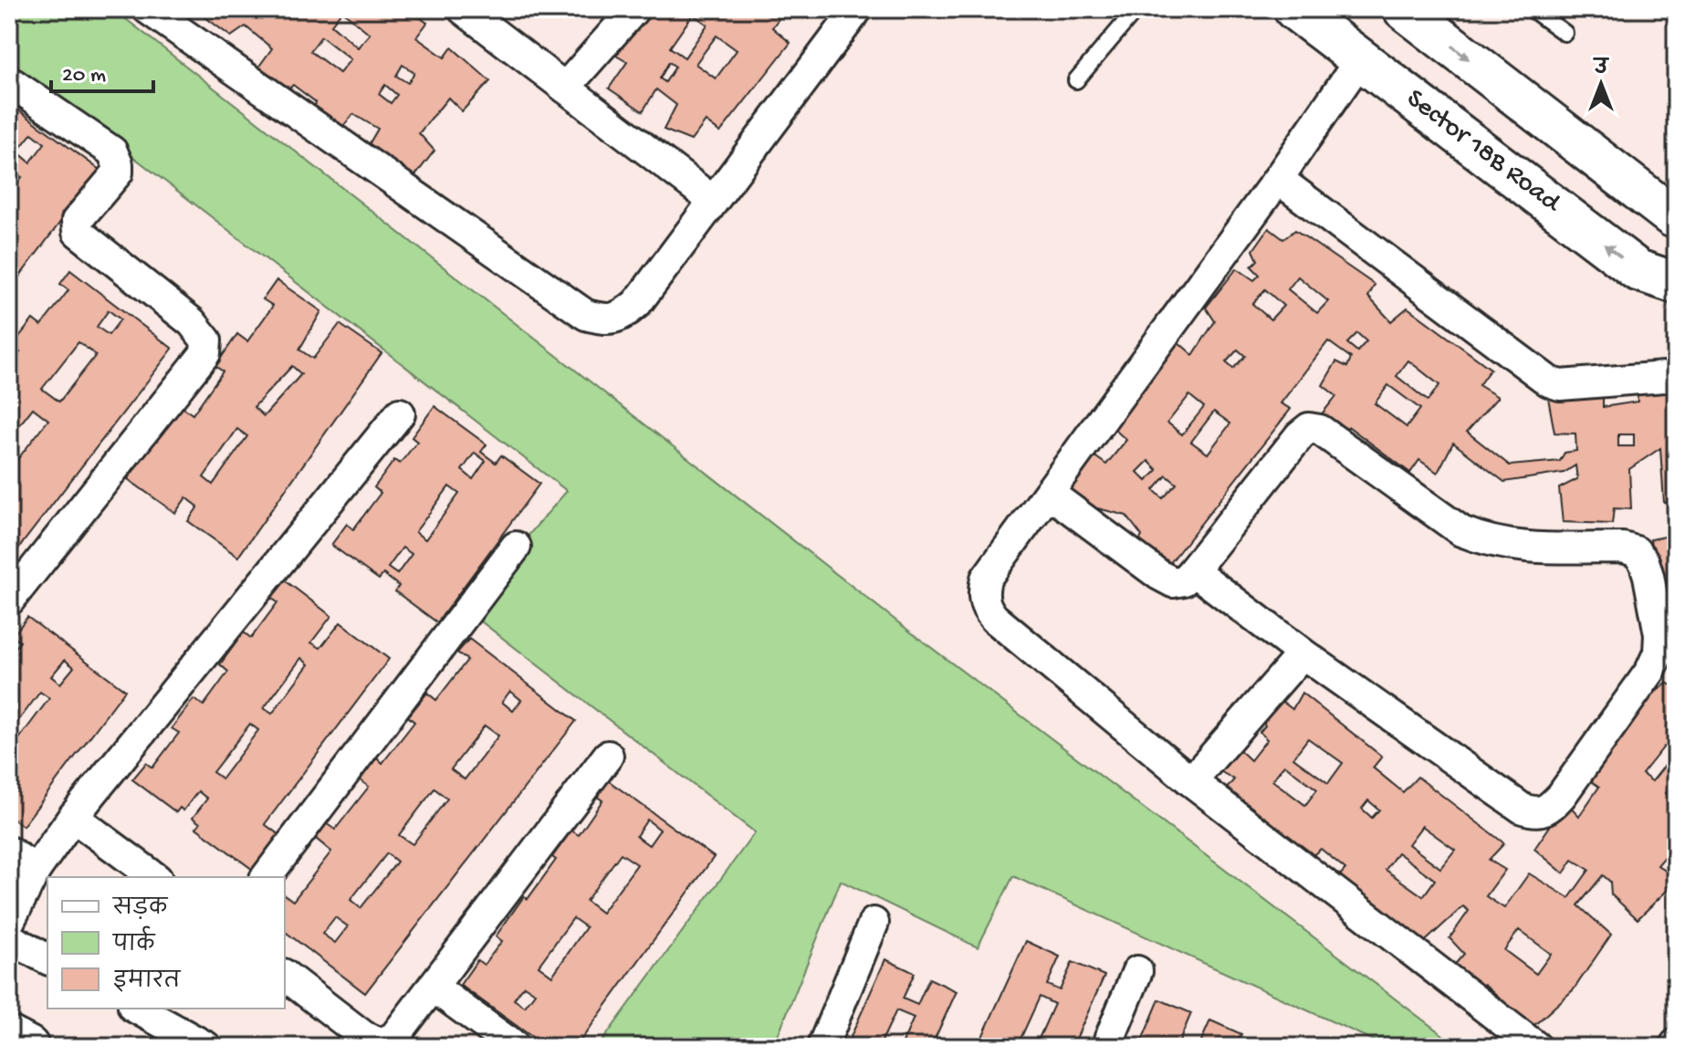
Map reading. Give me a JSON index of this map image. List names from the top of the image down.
{
  "streets": {
    "street": ["Sector 18B Road"]
  },
  "legend": ["सड़क", "पार्क", "इमारत"],
  "scale_bar": "20 m",
  "north": "top"
}
